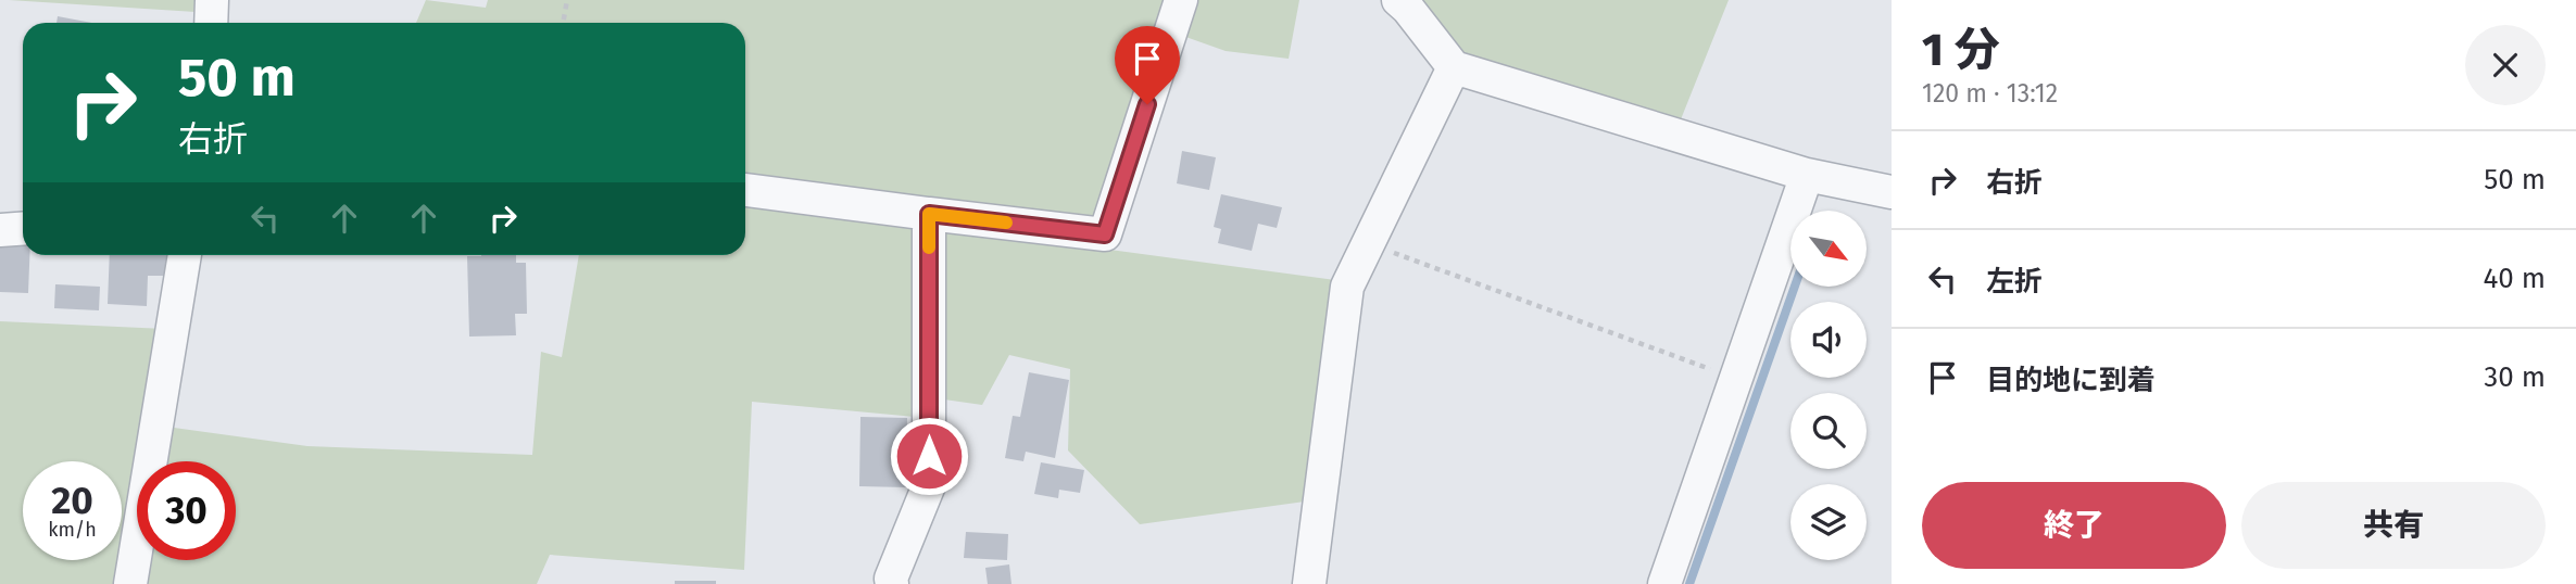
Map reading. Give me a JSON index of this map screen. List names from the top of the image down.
{
  "north": "bottom right",
  "page": {
    "heading": ["1 分", "120 m · 13:12"],
    "turn": ["50 m", "右折"],
    "list": [
      {
        "name": "右折",
        "value": "50 m"
      },
      {
        "name": "左折",
        "value": "40 m"
      },
      {
        "name": "目的地に到着",
        "value": "30 m"
      }
    ],
    "speed": "20 km/h",
    "limit": "30",
    "buttons": ["終了", "共有"]
  }
}
